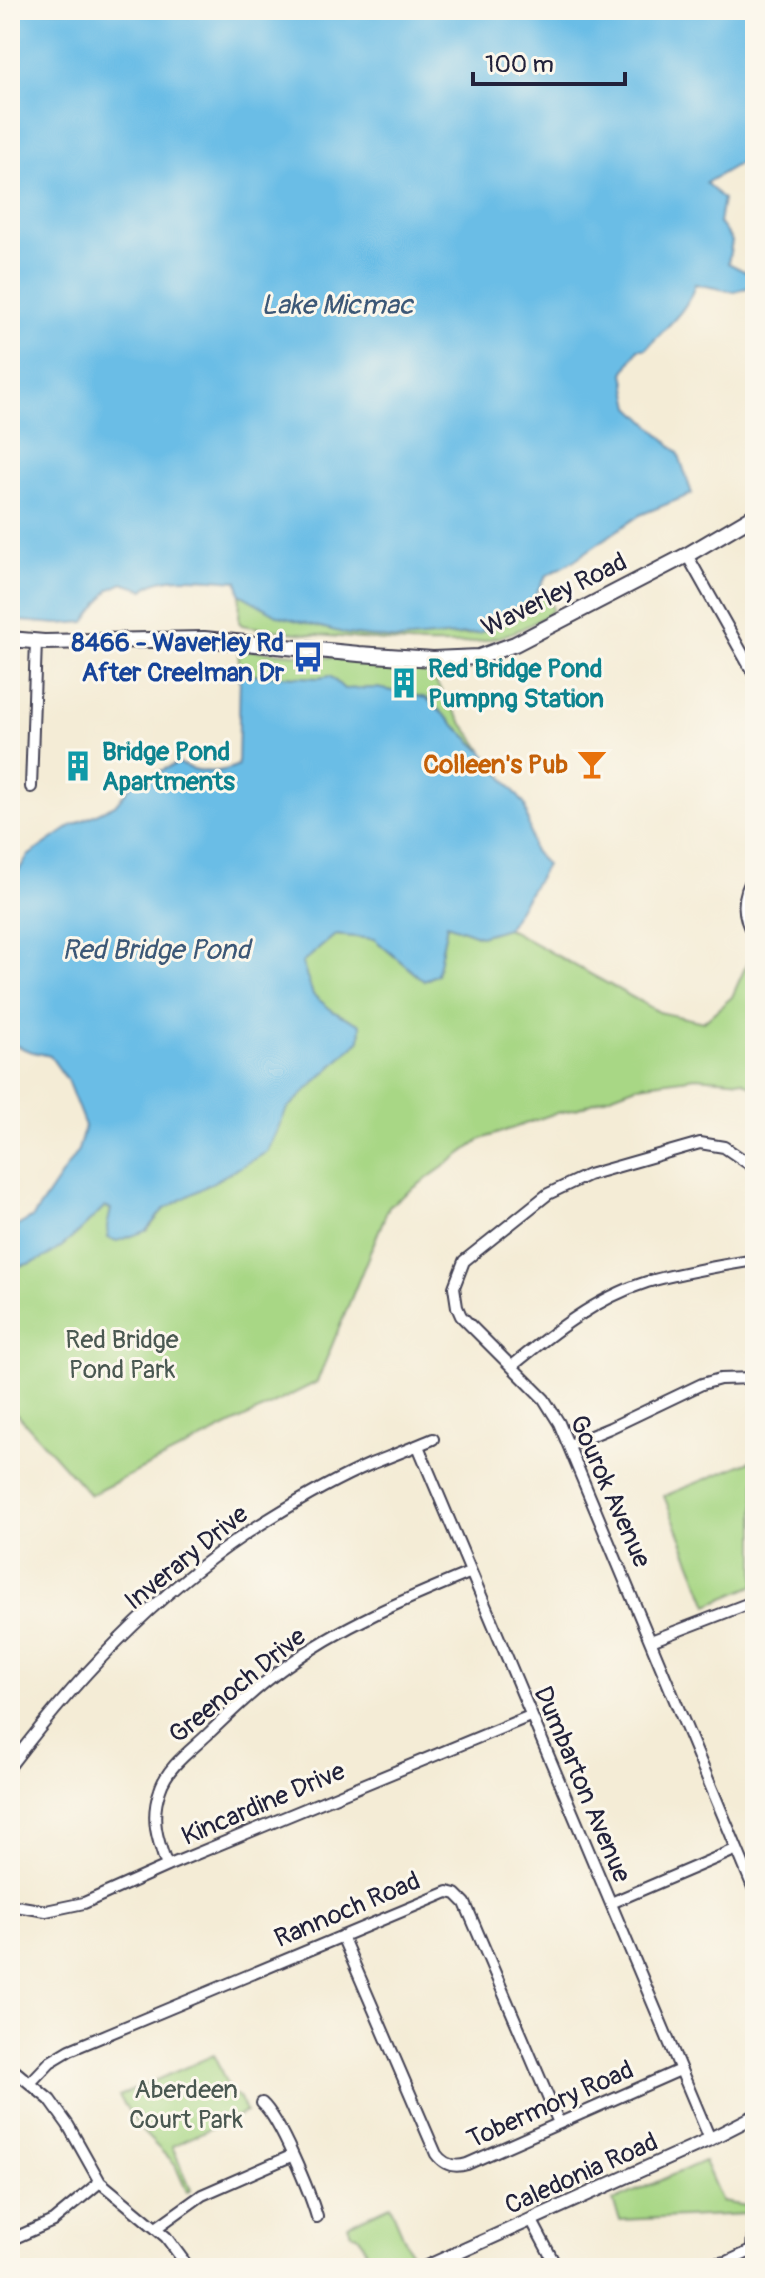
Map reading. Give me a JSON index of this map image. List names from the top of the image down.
{
  "streets": {
    "main road": ["Waverley Road"],
    "street": [
      "Gourok Avenue",
      "Inverary Drive",
      "Greenoch Drive",
      "Dumbarton Avenue",
      "Kincardine Drive",
      "Rannoch Road",
      "Tobermory Road",
      "Caledonia Road"
    ]
  },
  "crossings": [
    ["Inverary Drive", "Dumbarton Avenue"],
    ["Greenoch Drive", "Dumbarton Avenue"],
    ["Greenoch Drive", "Kincardine Drive"],
    ["Dumbarton Avenue", "Kincardine Drive"],
    ["Dumbarton Avenue", "Tobermory Road"],
    ["Dumbarton Avenue", "Caledonia Road"],
    ["Rannoch Road", "Tobermory Road"]
  ],
  "water": ["Lake Micmac", "Red Bridge Pond"],
  "parks": ["Red Bridge Pond Park", "Aberdeen Court Park"],
  "places": {
    "bus stop": ["8466 - Waverley Rd After Creelman Dr"],
    "building": ["Red Bridge Pond Pumpng Station", "Bridge Pond Apartments"],
    "bar": ["Colleen's Pub"]
  },
  "scale_bar": "100 m"
}
